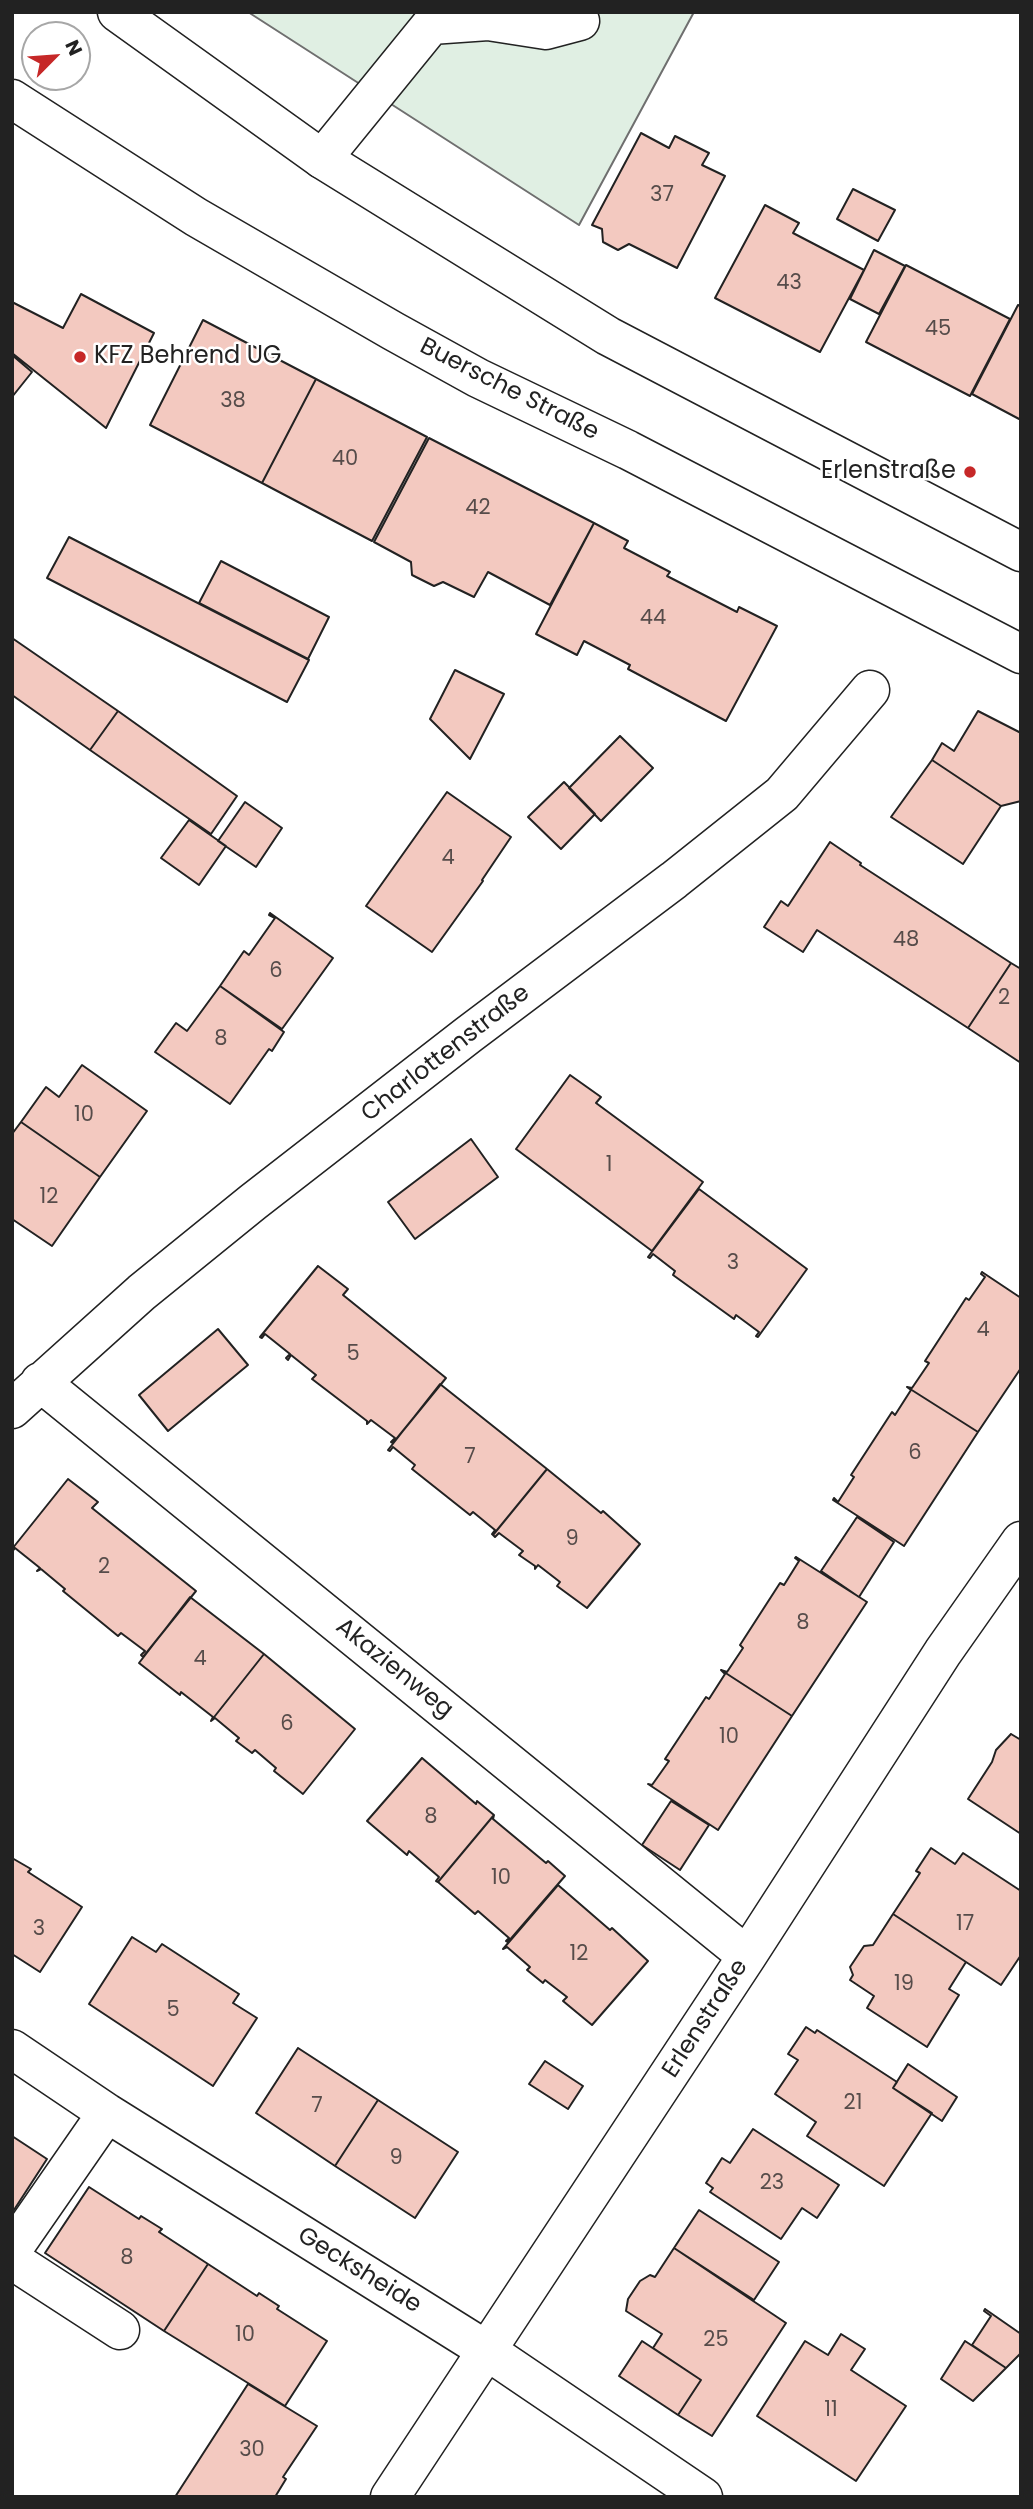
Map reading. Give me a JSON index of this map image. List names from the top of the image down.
{
  "streets": {
    "street": [
      "Buersche Straße",
      "Charlottenstraße",
      "Akazienweg",
      "Erlenstraße",
      "Gecksheide"
    ]
  },
  "crossings": [
    ["Charlottenstraße", "Akazienweg"],
    ["Akazienweg", "Erlenstraße"],
    ["Erlenstraße", "Gecksheide"]
  ],
  "places": ["KFZ Behrend UG", "Erlenstraße"],
  "house_numbers": [
    "37",
    "43",
    "45",
    "38",
    "40",
    "42",
    "44",
    "4",
    "48",
    "6",
    "2",
    "8",
    "10",
    "1",
    "12",
    "3",
    "4",
    "5",
    "6",
    "7",
    "9",
    "2",
    "8",
    "4",
    "6",
    "10",
    "8",
    "10",
    "17",
    "3",
    "12",
    "19",
    "5",
    "21",
    "7",
    "9",
    "23",
    "8",
    "10",
    "25",
    "11",
    "30"
  ],
  "north": "top right"
}
